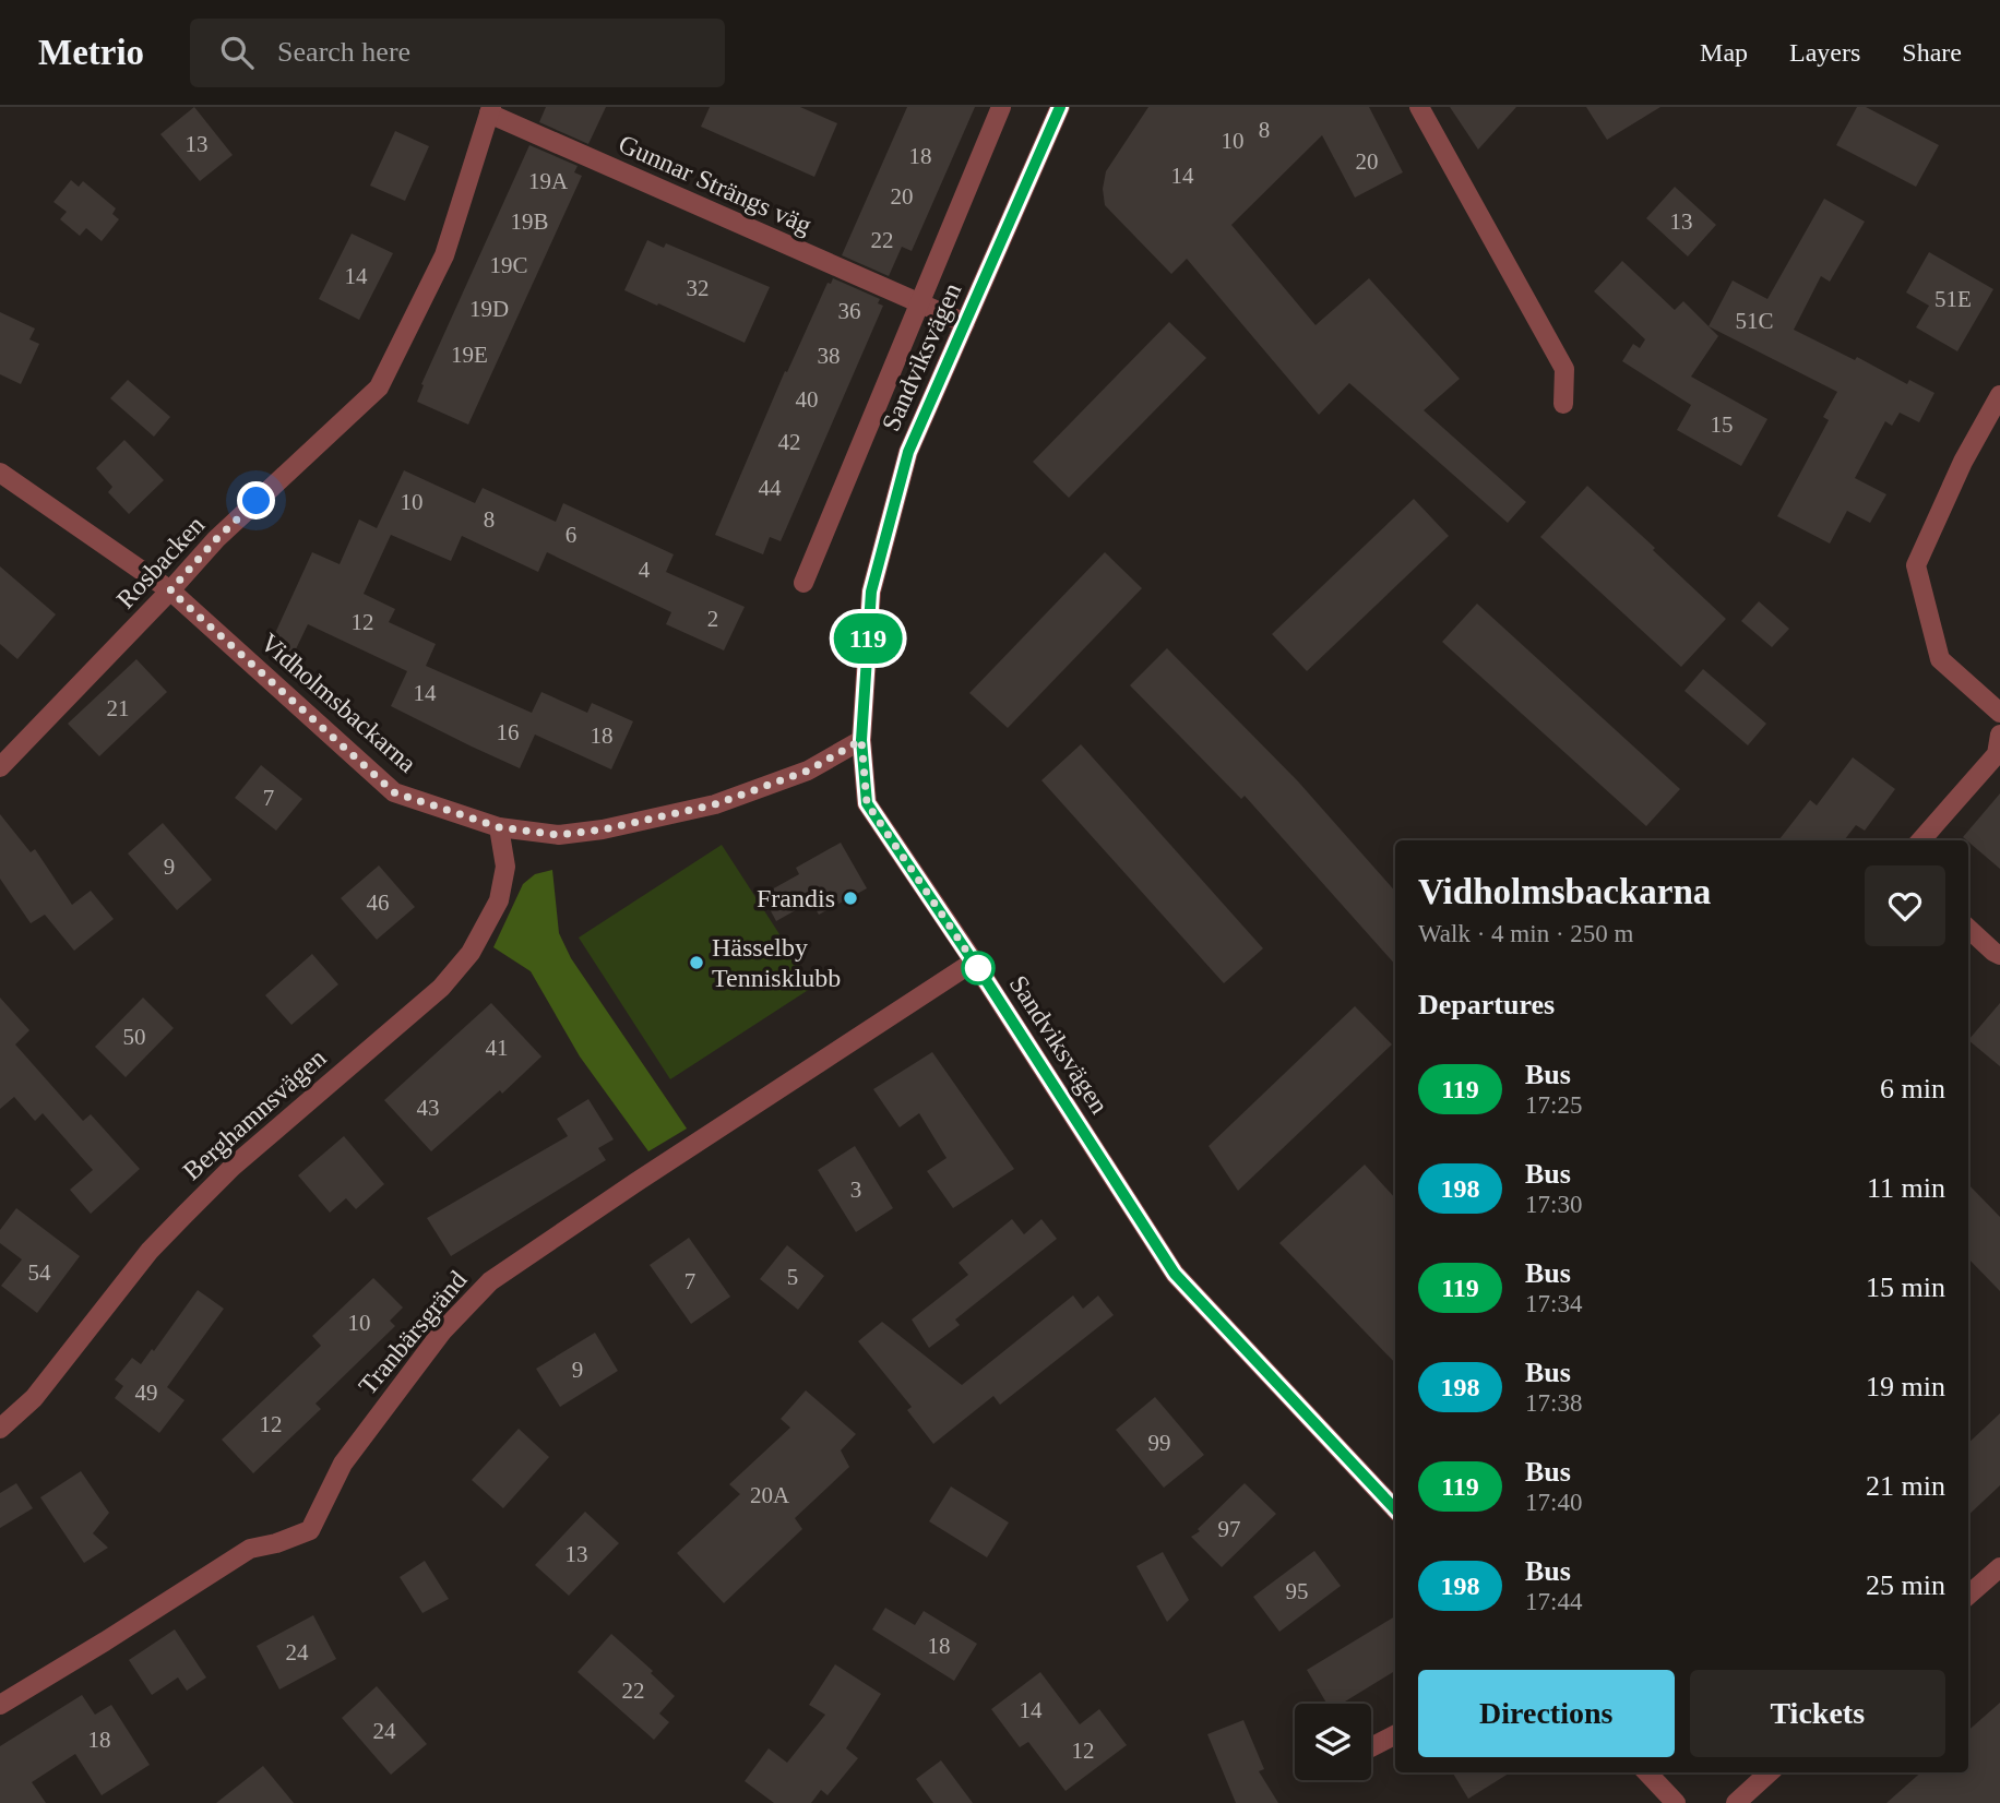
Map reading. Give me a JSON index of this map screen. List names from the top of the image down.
{
  "streets": {
    "street": [
      "Gunnar Strängs väg",
      "Sandviksvägen",
      "Rosbacken",
      "Vidholmsbackarna",
      "Berghamnsvägen",
      "Tranbärsgränd"
    ]
  },
  "crossings": [
    ["Gunnar Strängs väg", "Sandviksvägen"],
    ["Gunnar Strängs väg", "Rosbacken"],
    ["Sandviksvägen", "Vidholmsbackarna"],
    ["Sandviksvägen", "Tranbärsgränd"],
    ["Rosbacken", "Vidholmsbackarna"],
    ["Vidholmsbackarna", "Berghamnsvägen"]
  ],
  "places": ["Frandis", "Hässelby Tennisklubb"],
  "lines": ["bus line 119"],
  "house_numbers": [
    "8",
    "10",
    "13",
    "18",
    "20",
    "14",
    "19A",
    "20",
    "19B",
    "13",
    "22",
    "19C",
    "14",
    "32",
    "51E",
    "19D",
    "36",
    "51C",
    "19E",
    "38",
    "40",
    "15",
    "42",
    "44",
    "10",
    "8",
    "6",
    "4",
    "2",
    "12",
    "14",
    "21",
    "16",
    "18",
    "7",
    "9",
    "46",
    "50",
    "41",
    "43",
    "3",
    "54",
    "5",
    "7",
    "10",
    "9",
    "49",
    "12",
    "99",
    "20A",
    "97",
    "13",
    "95",
    "18",
    "24",
    "22",
    "14",
    "24",
    "18",
    "12"
  ],
  "page": {
    "header": "Metrio",
    "search": "Search here",
    "nav": ["Map", "Layers", "Share"],
    "on_map": "119",
    "heading": [
      ["Vidholmsbackarna", "Walk · 4 min · 250 m"],
      "Departures"
    ],
    "list": [
      {
        "mark": "119",
        "name": "Bus",
        "note": "17:25",
        "value": "6 min"
      },
      {
        "mark": "198",
        "name": "Bus",
        "note": "17:30",
        "value": "11 min"
      },
      {
        "mark": "119",
        "name": "Bus",
        "note": "17:34",
        "value": "15 min"
      },
      {
        "mark": "198",
        "name": "Bus",
        "note": "17:38",
        "value": "19 min"
      },
      {
        "mark": "119",
        "name": "Bus",
        "note": "17:40",
        "value": "21 min"
      },
      {
        "mark": "198",
        "name": "Bus",
        "note": "17:44",
        "value": "25 min"
      }
    ],
    "buttons": ["Directions", "Tickets"]
  }
}
